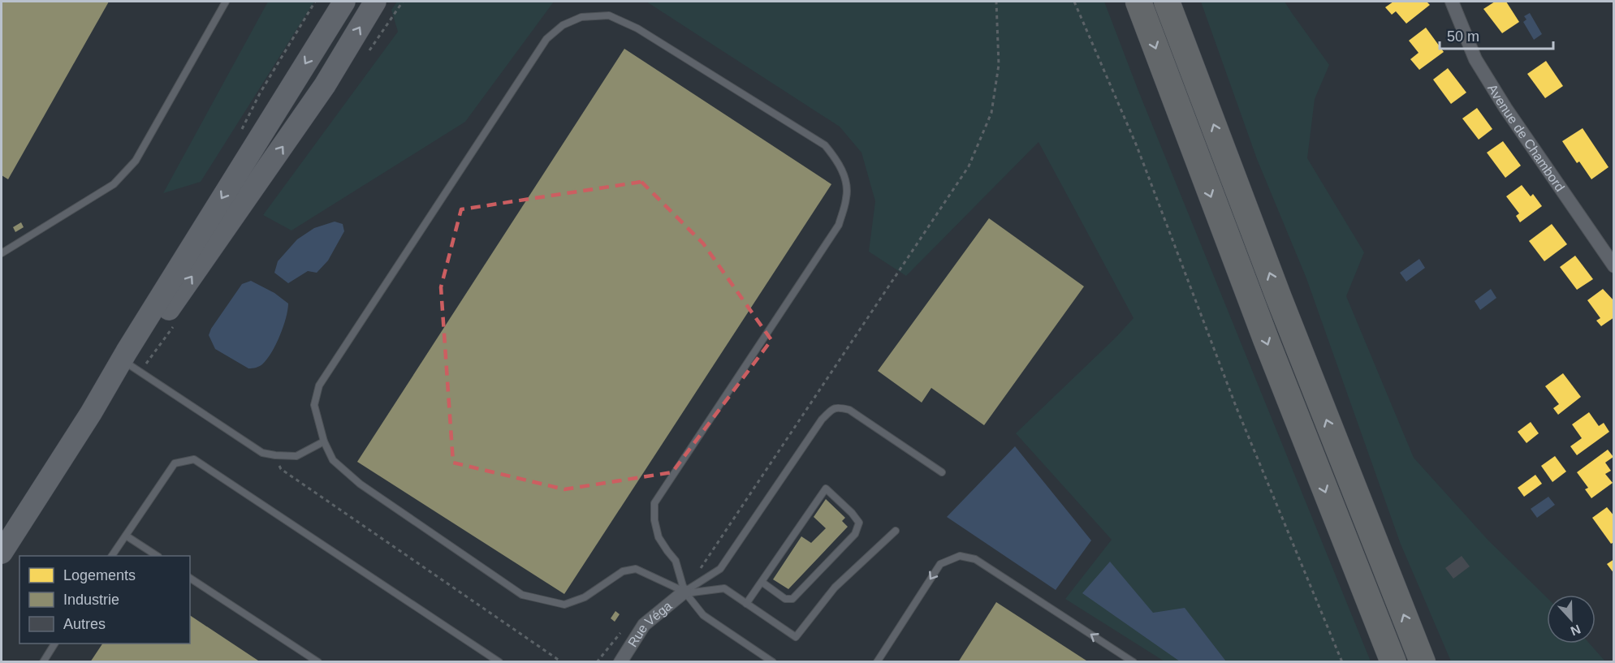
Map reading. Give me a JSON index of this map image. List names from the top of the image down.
{
  "streets": {
    "street": ["Avenue de Chambord", "Rue Véga"]
  },
  "legend": ["Logements", "Industrie", "Autres"],
  "scale_bar": "50 m",
  "north": "bottom"
}
